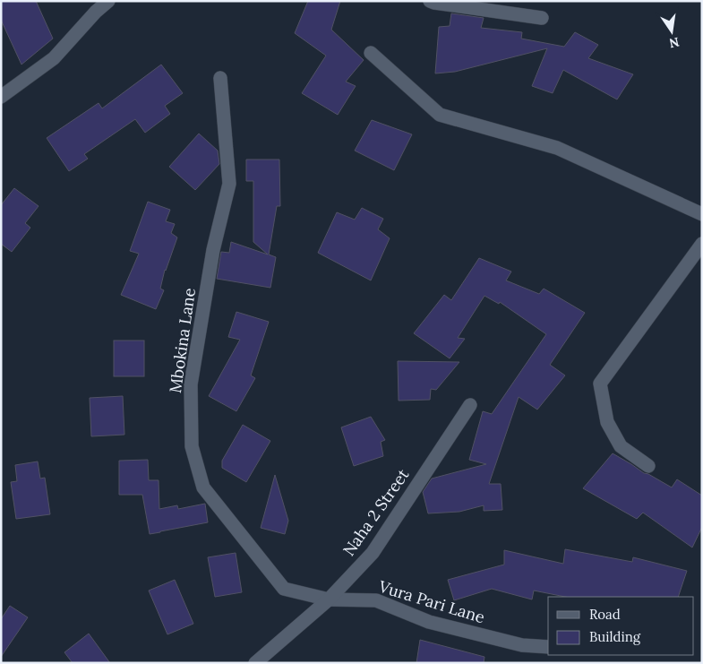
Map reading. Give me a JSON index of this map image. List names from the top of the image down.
{
  "streets": {
    "street": ["Mbokina Lane", "Naha 2 Street", "Vura Pari Lane"]
  },
  "crossings": [
    ["Mbokina Lane", "Naha 2 Street"],
    ["Mbokina Lane", "Vura Pari Lane"],
    ["Naha 2 Street", "Vura Pari Lane"]
  ],
  "legend": ["Road", "Building"],
  "north": "bottom"
}
